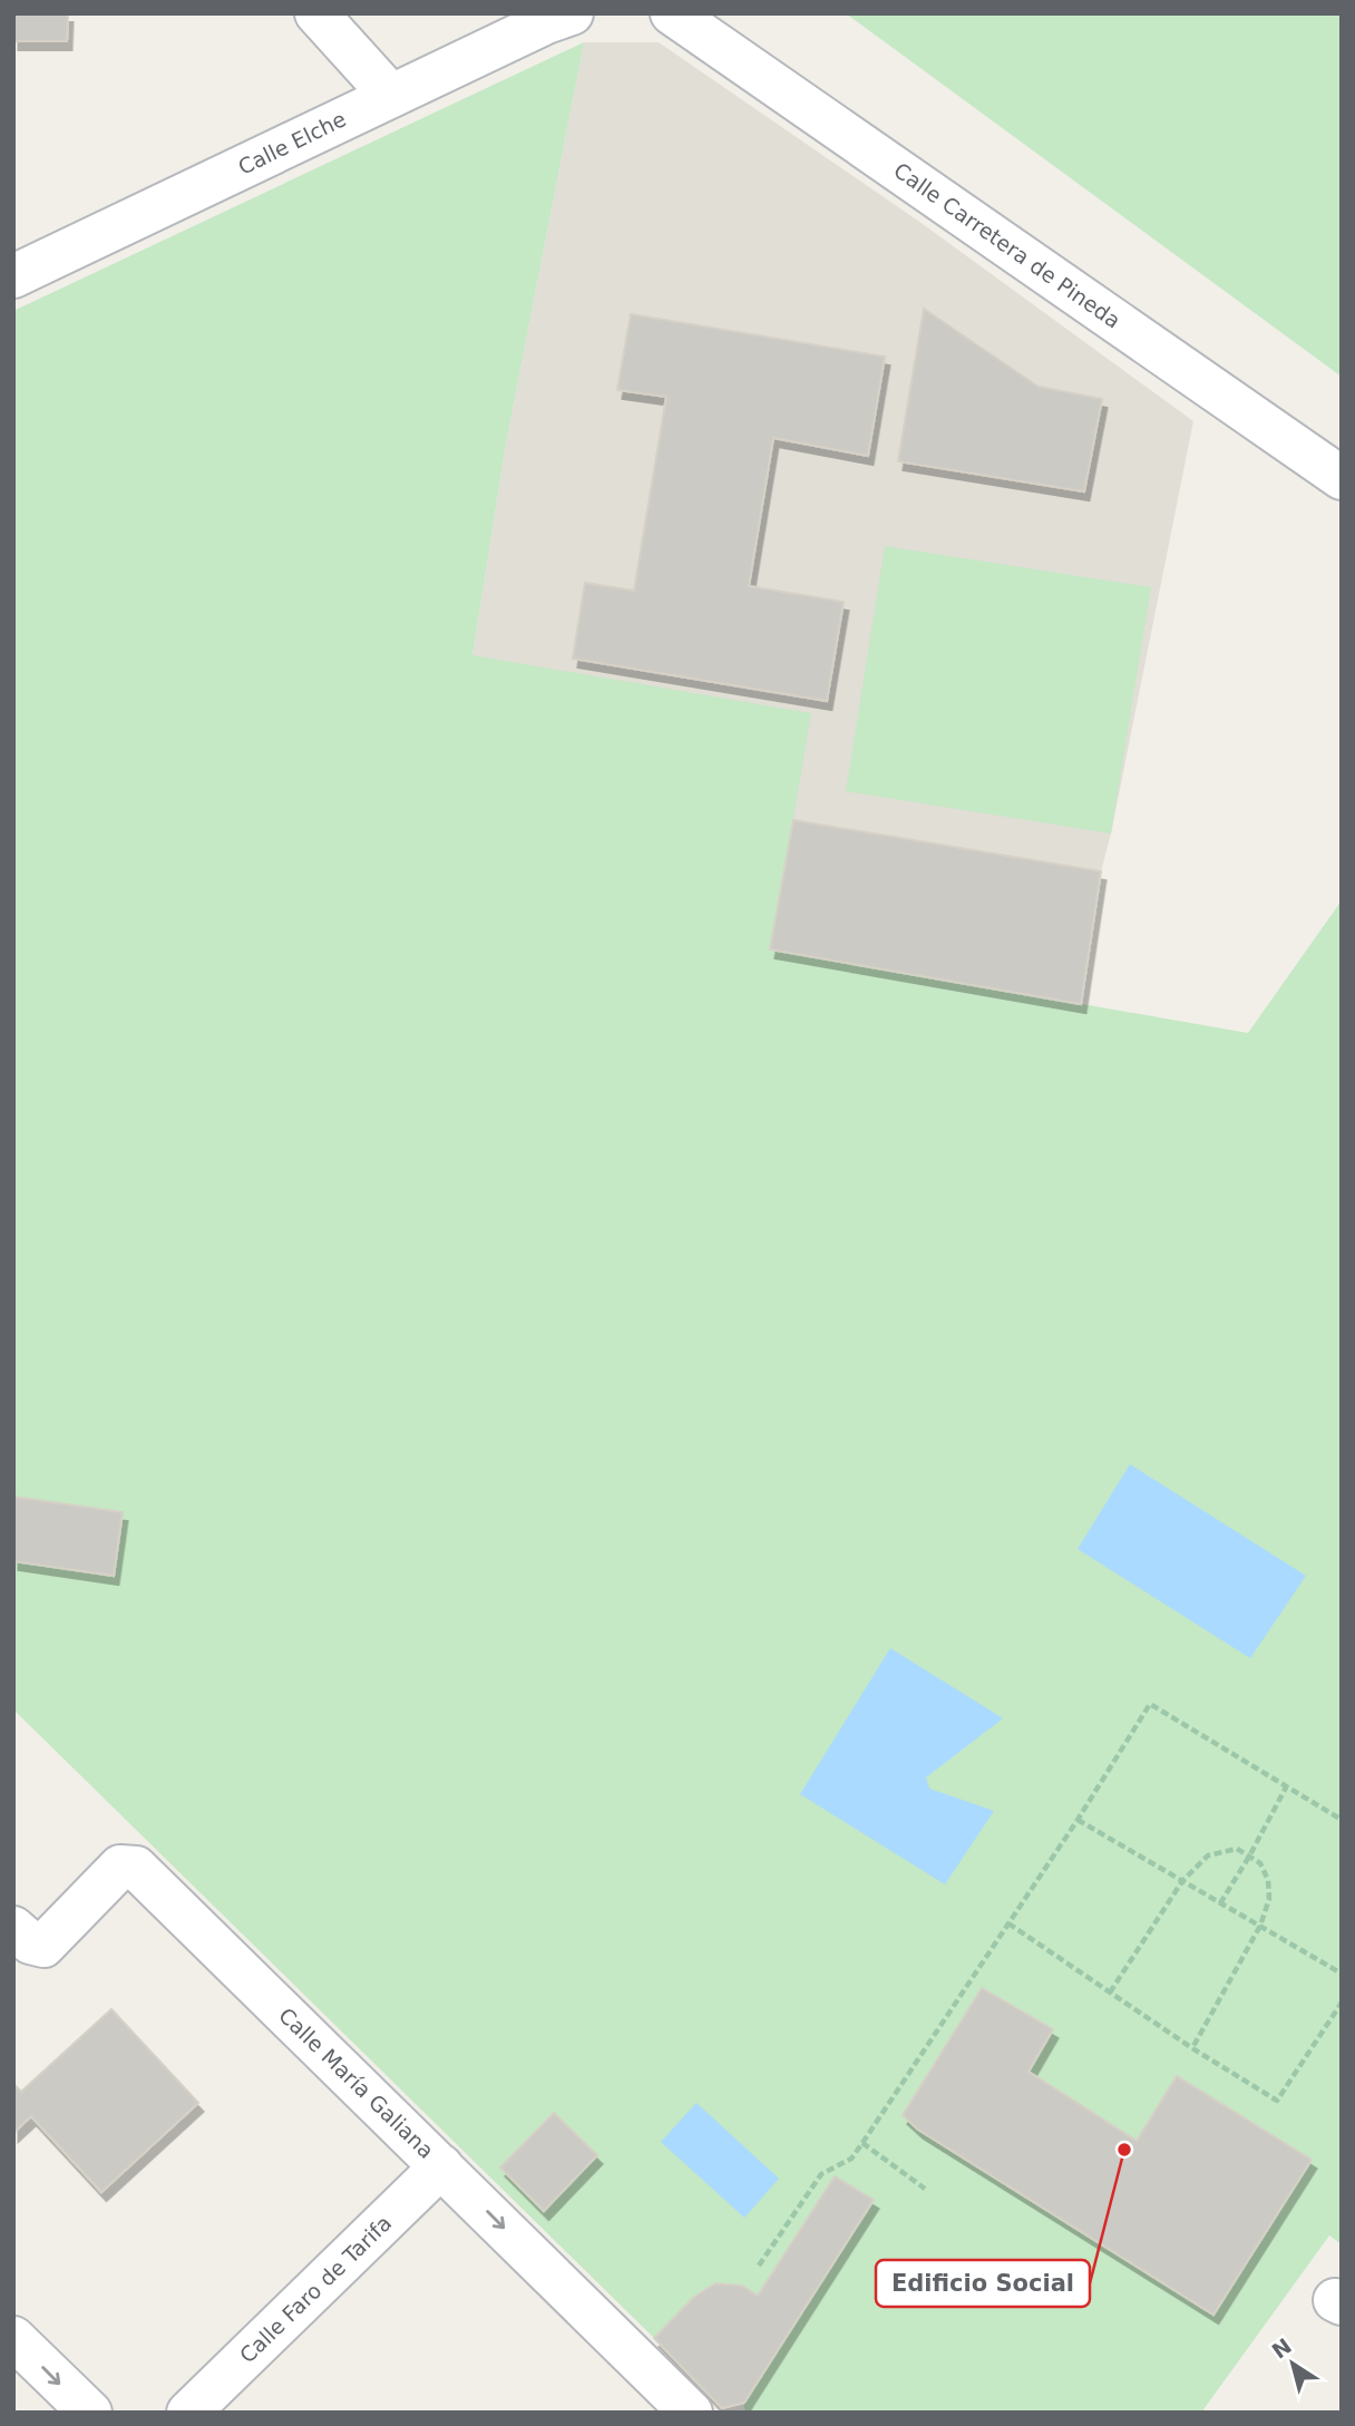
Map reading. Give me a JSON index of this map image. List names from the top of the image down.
{
  "streets": {
    "street": [
      "Calle Elche",
      "Calle Carretera de Pineda",
      "Calle María Galiana",
      "Calle Faro de Tarifa"
    ]
  },
  "crossings": [
    ["Calle María Galiana", "Calle Faro de Tarifa"]
  ],
  "one_way": ["Calle María Galiana"],
  "places": ["Edificio Social"],
  "north": "top left"
}
